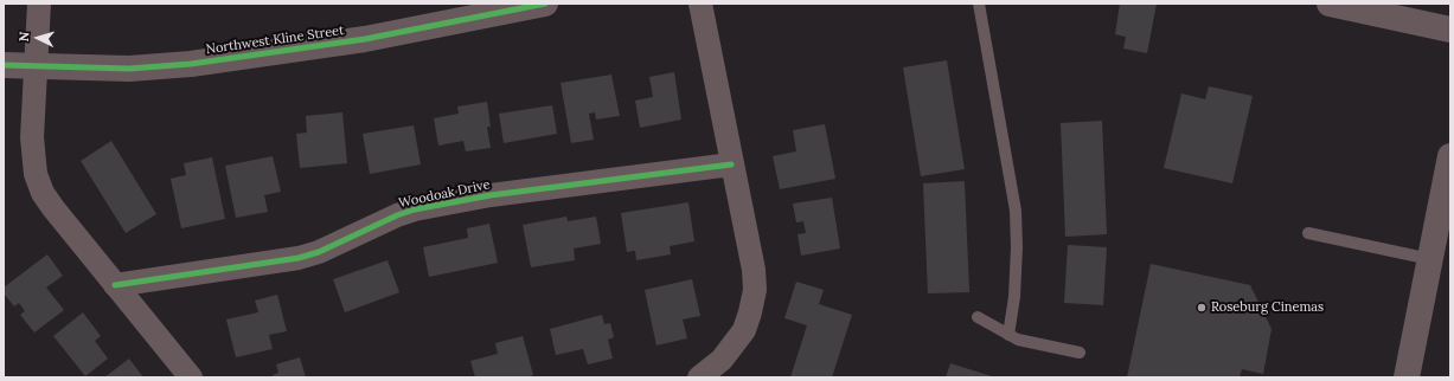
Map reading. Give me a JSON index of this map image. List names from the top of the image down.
{
  "streets": {
    "street": ["Northwest Kline Street", "Woodoak Drive"]
  },
  "places": ["Roseburg Cinemas"],
  "north": "left"
}
